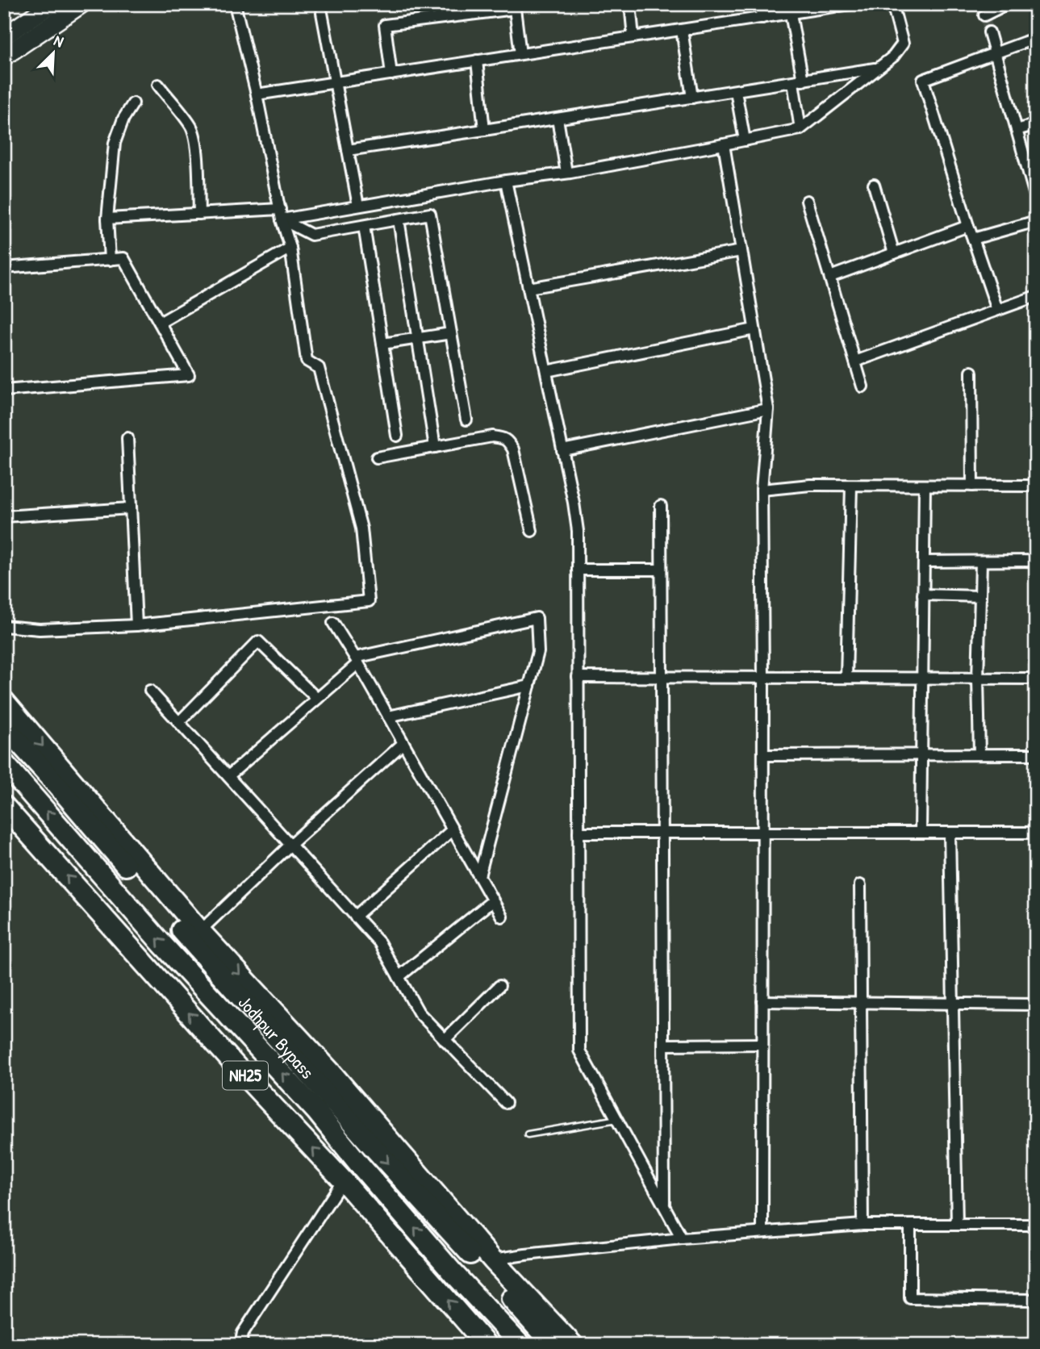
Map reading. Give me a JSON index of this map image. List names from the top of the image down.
{
  "streets": {
    "highway": ["Jodhpur Bypass", "NH25"]
  },
  "north": "top right"
}
